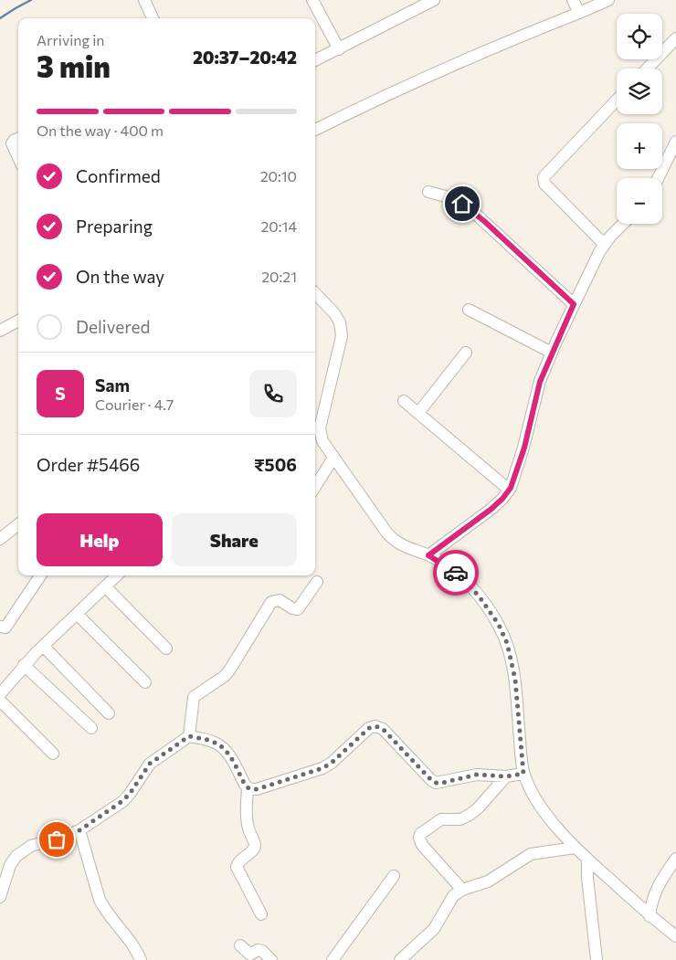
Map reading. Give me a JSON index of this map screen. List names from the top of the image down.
{
  "page": {
    "map_buttons": ["+", "−"],
    "heading": ["3 min", "Arriving in", "20:37–20:42"],
    "panel": [
      "Sam",
      "Courier · 4.7",
      "Order #5466",
      "₹506"
    ],
    "bar": "On the way · 400 m",
    "list": [
      ["Confirmed", "20:10"],
      ["Preparing", "20:14"],
      ["On the way", "20:21"],
      "Delivered"
    ],
    "round": "S",
    "buttons": ["Help", "Share"]
  }
}
